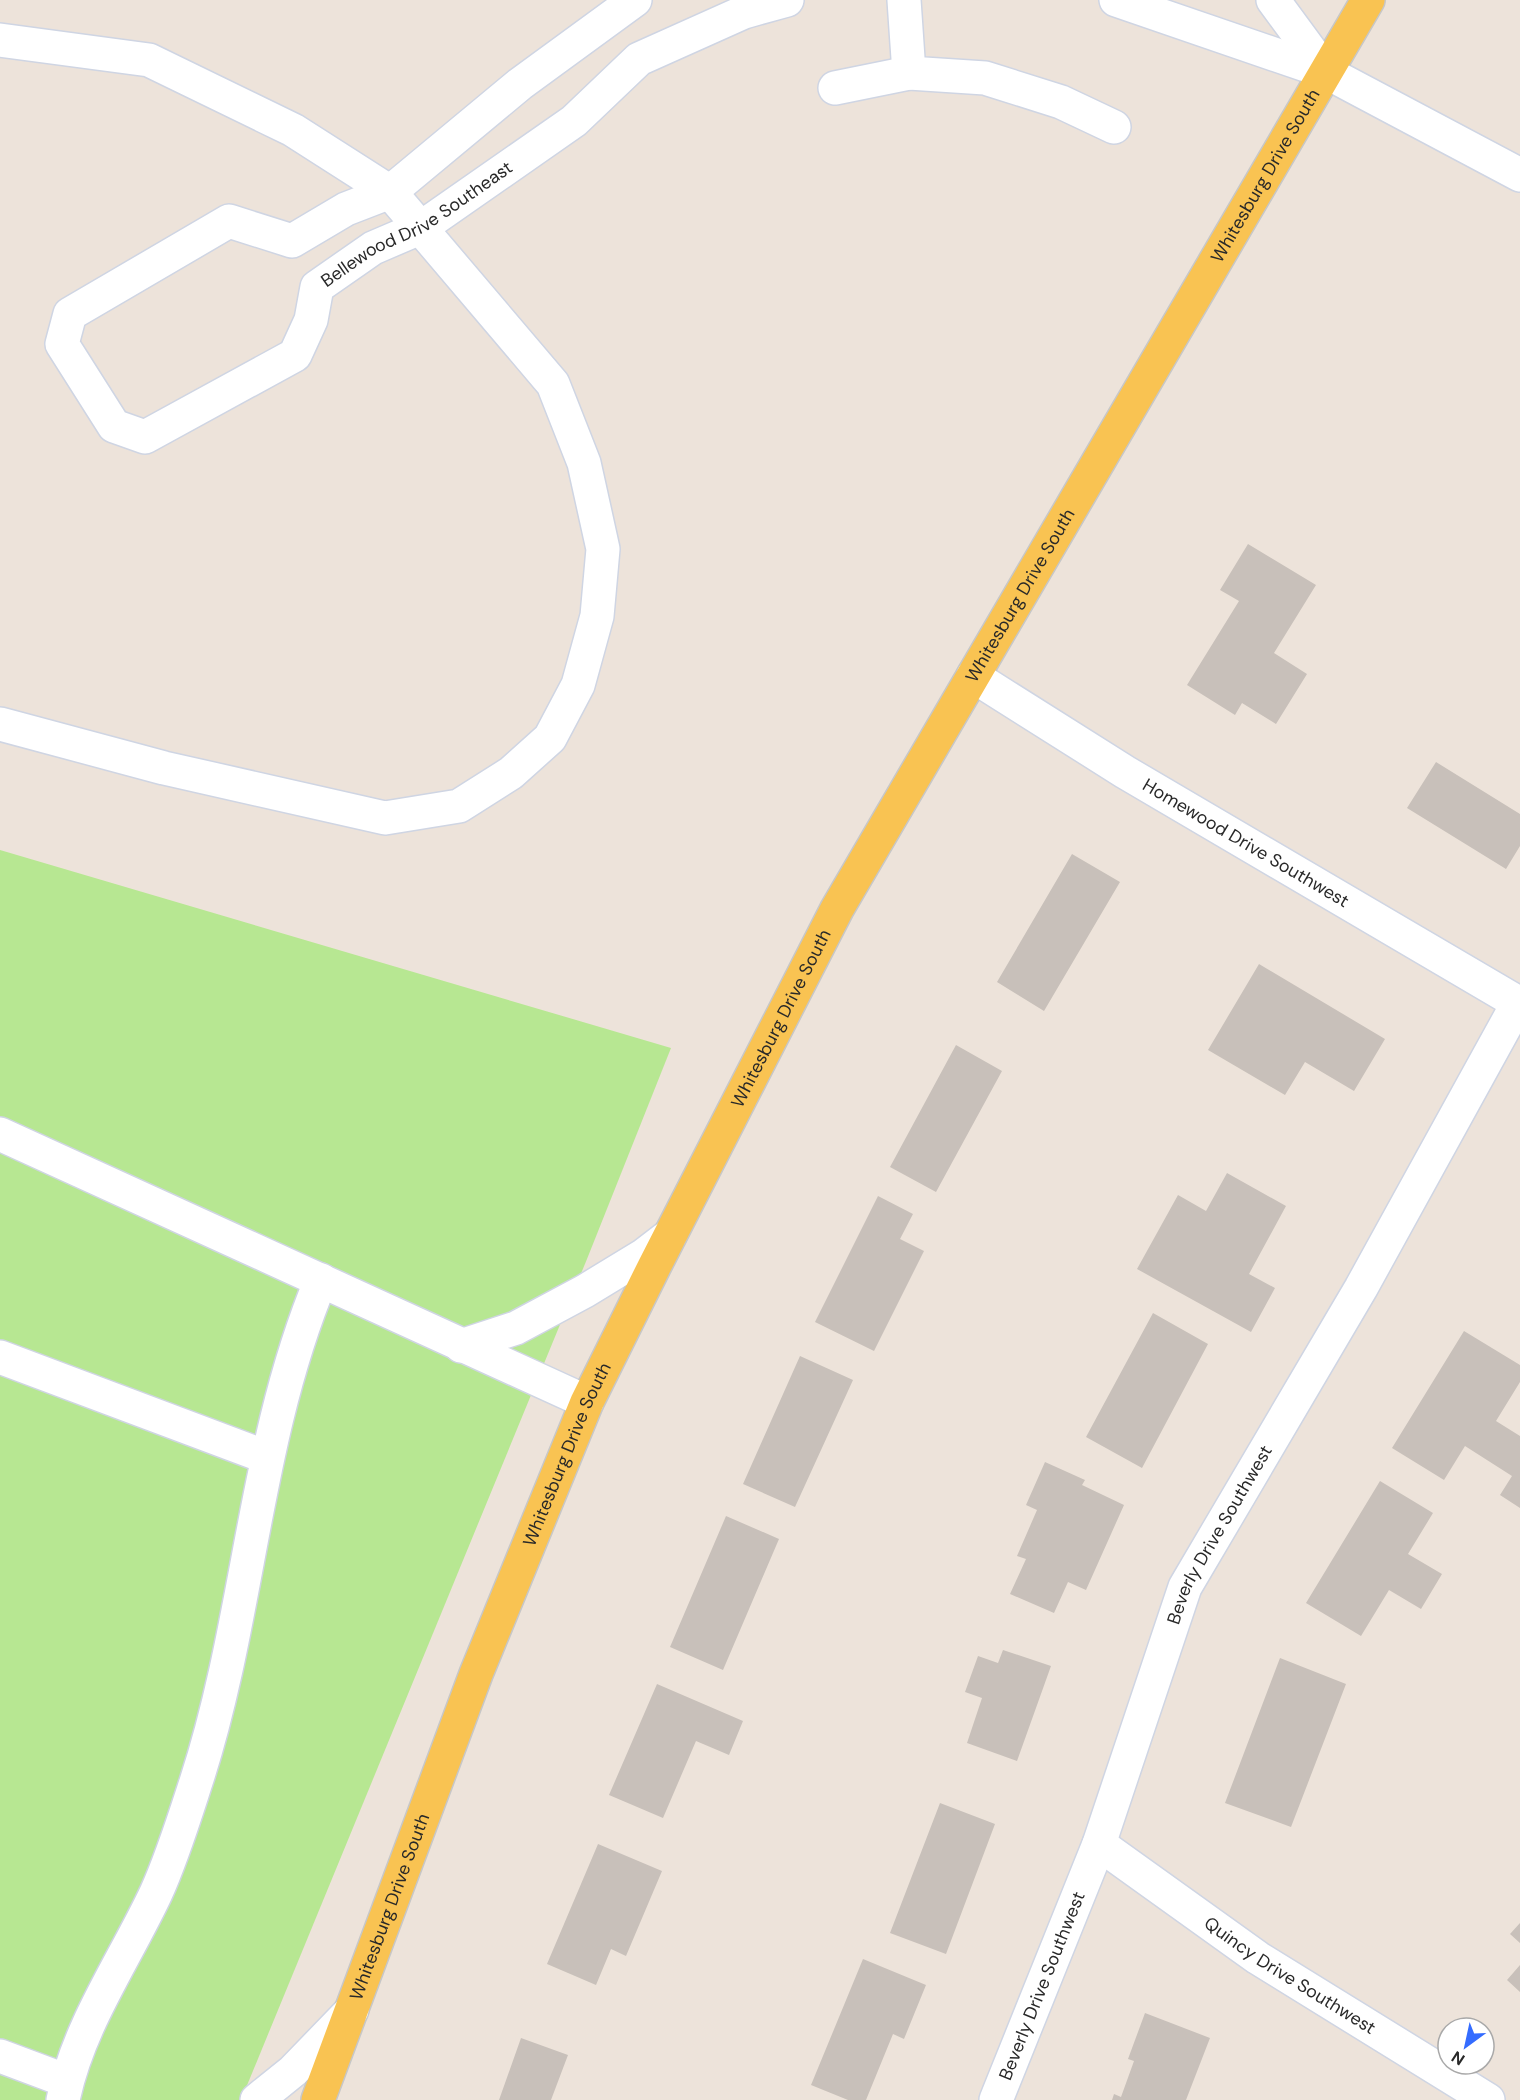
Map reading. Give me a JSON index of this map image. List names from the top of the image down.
{
  "streets": {
    "main road": ["Whitesburg Drive South"],
    "street": [
      "Bellewood Drive Southeast",
      "Homewood Drive Southwest",
      "Beverly Drive Southwest",
      "Quincy Drive Southwest"
    ]
  },
  "crossings": [
    ["Whitesburg Drive South", "Homewood Drive Southwest"],
    ["Homewood Drive Southwest", "Beverly Drive Southwest"],
    ["Beverly Drive Southwest", "Quincy Drive Southwest"]
  ],
  "north": "bottom left"
}
